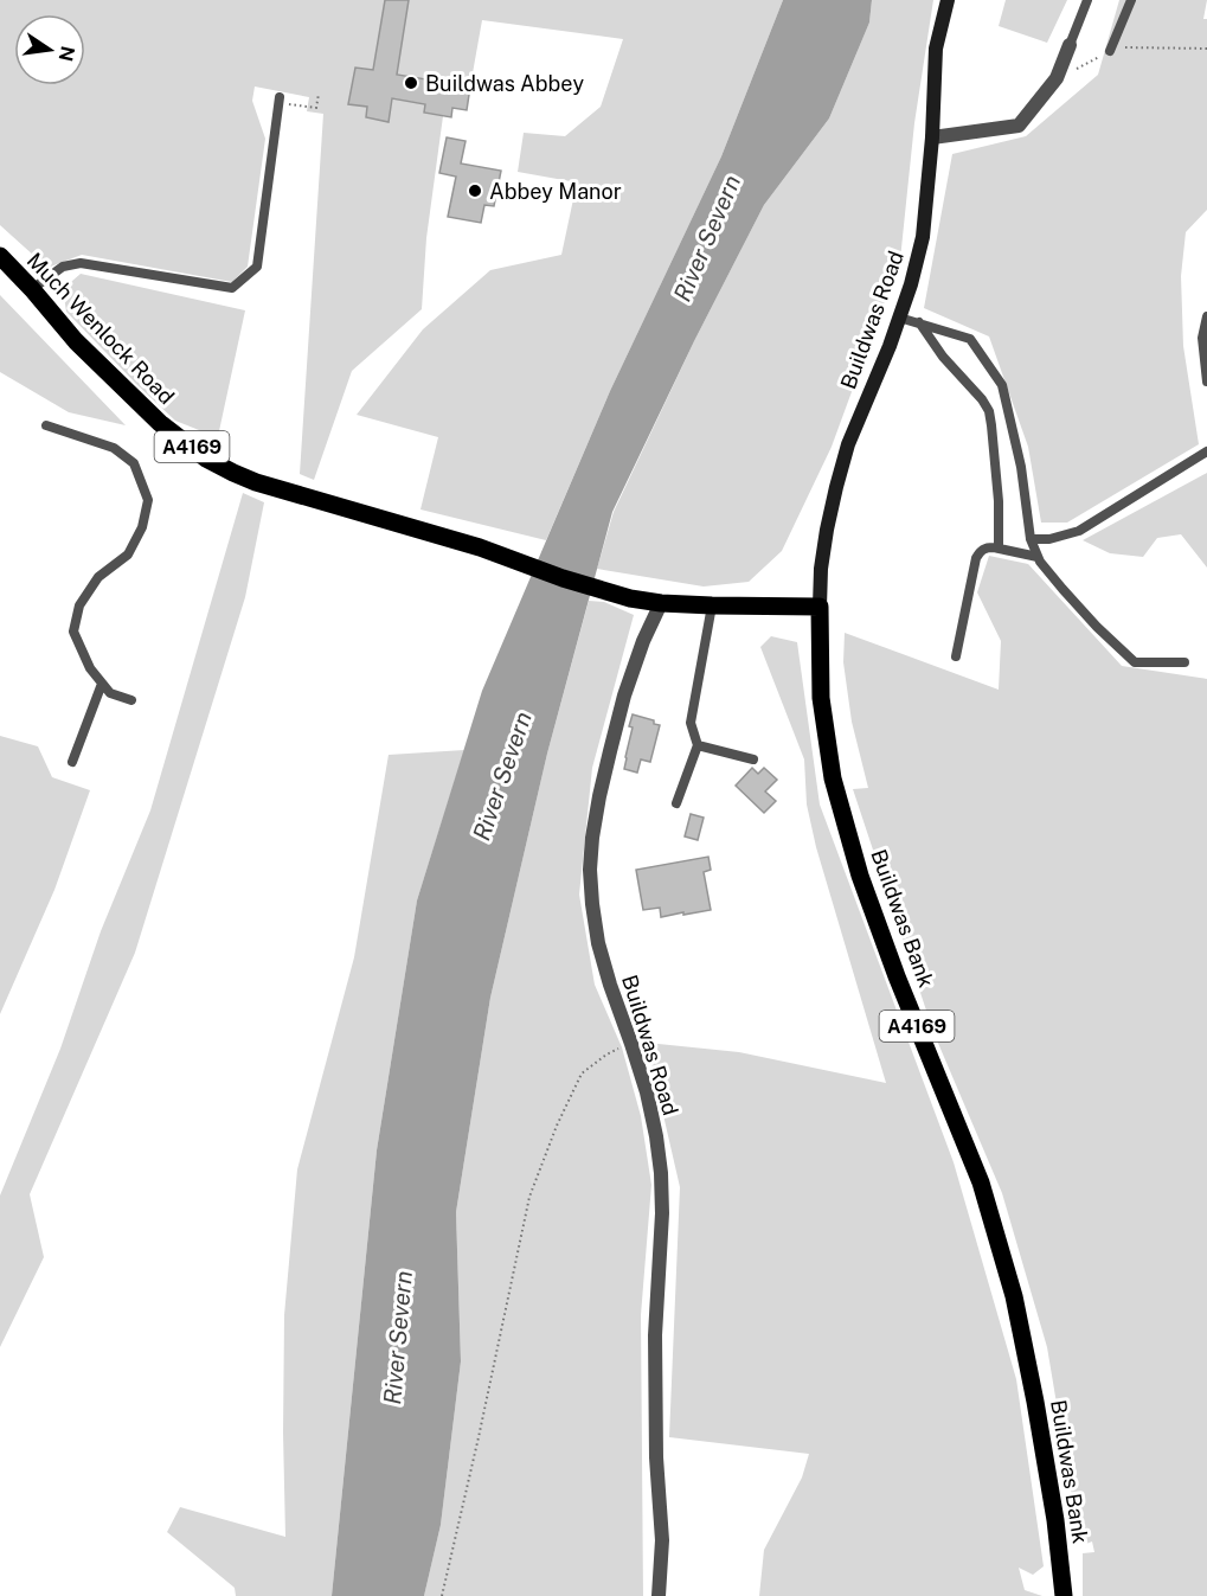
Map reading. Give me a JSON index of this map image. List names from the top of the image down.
{
  "streets": {
    "main road": [
      "Buildwas Road",
      "Much Wenlock Road",
      "A4169",
      "Buildwas Bank"
    ]
  },
  "crossings": [
    ["Buildwas Road", "Much Wenlock Road"],
    ["Buildwas Road", "Buildwas Bank"]
  ],
  "water": ["River Severn"],
  "places": ["Buildwas Abbey", "Abbey Manor"],
  "north": "right"
}
